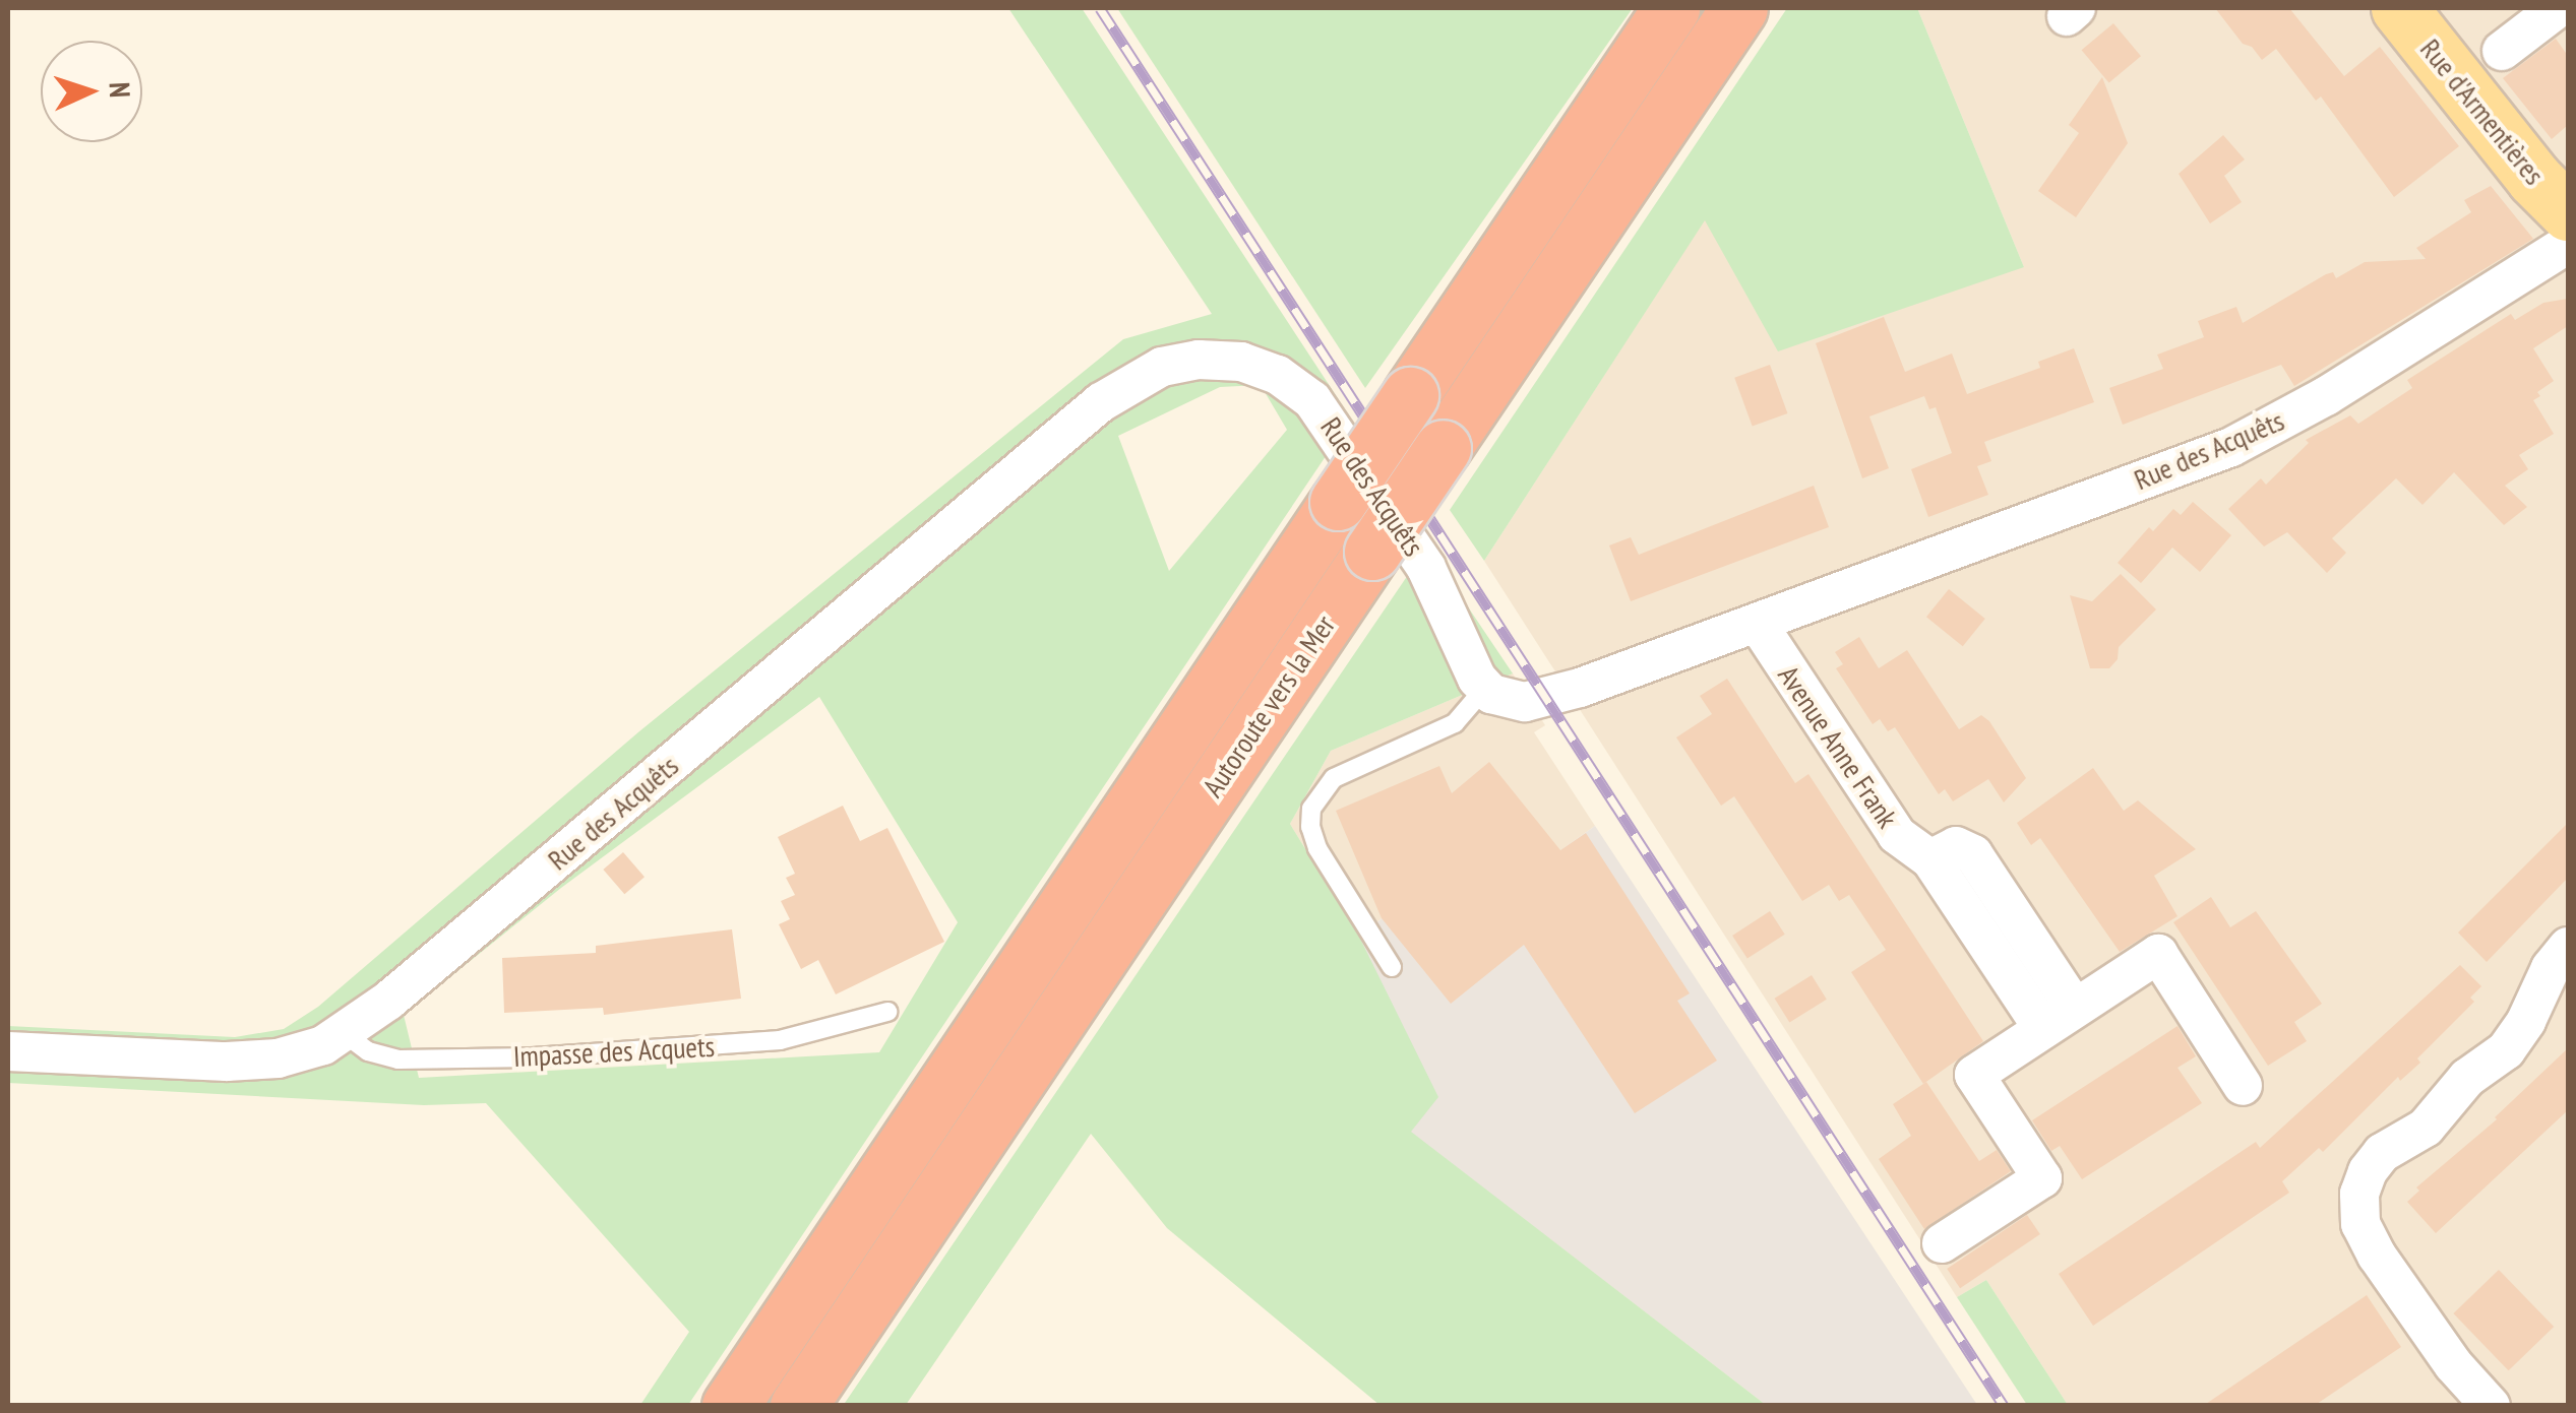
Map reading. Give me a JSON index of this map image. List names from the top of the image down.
{
  "streets": {
    "highway": ["Autoroute vers la Mer"],
    "main road": ["Rue d'Armentières"],
    "street": ["Rue des Acquêts", "Avenue Anne Frank"],
    "lane": ["Impasse des Acquets"]
  },
  "crossings": [
    ["Rue des Acquêts", "Avenue Anne Frank"],
    ["Rue des Acquêts", "Impasse des Acquets"]
  ],
  "north": "right"
}
